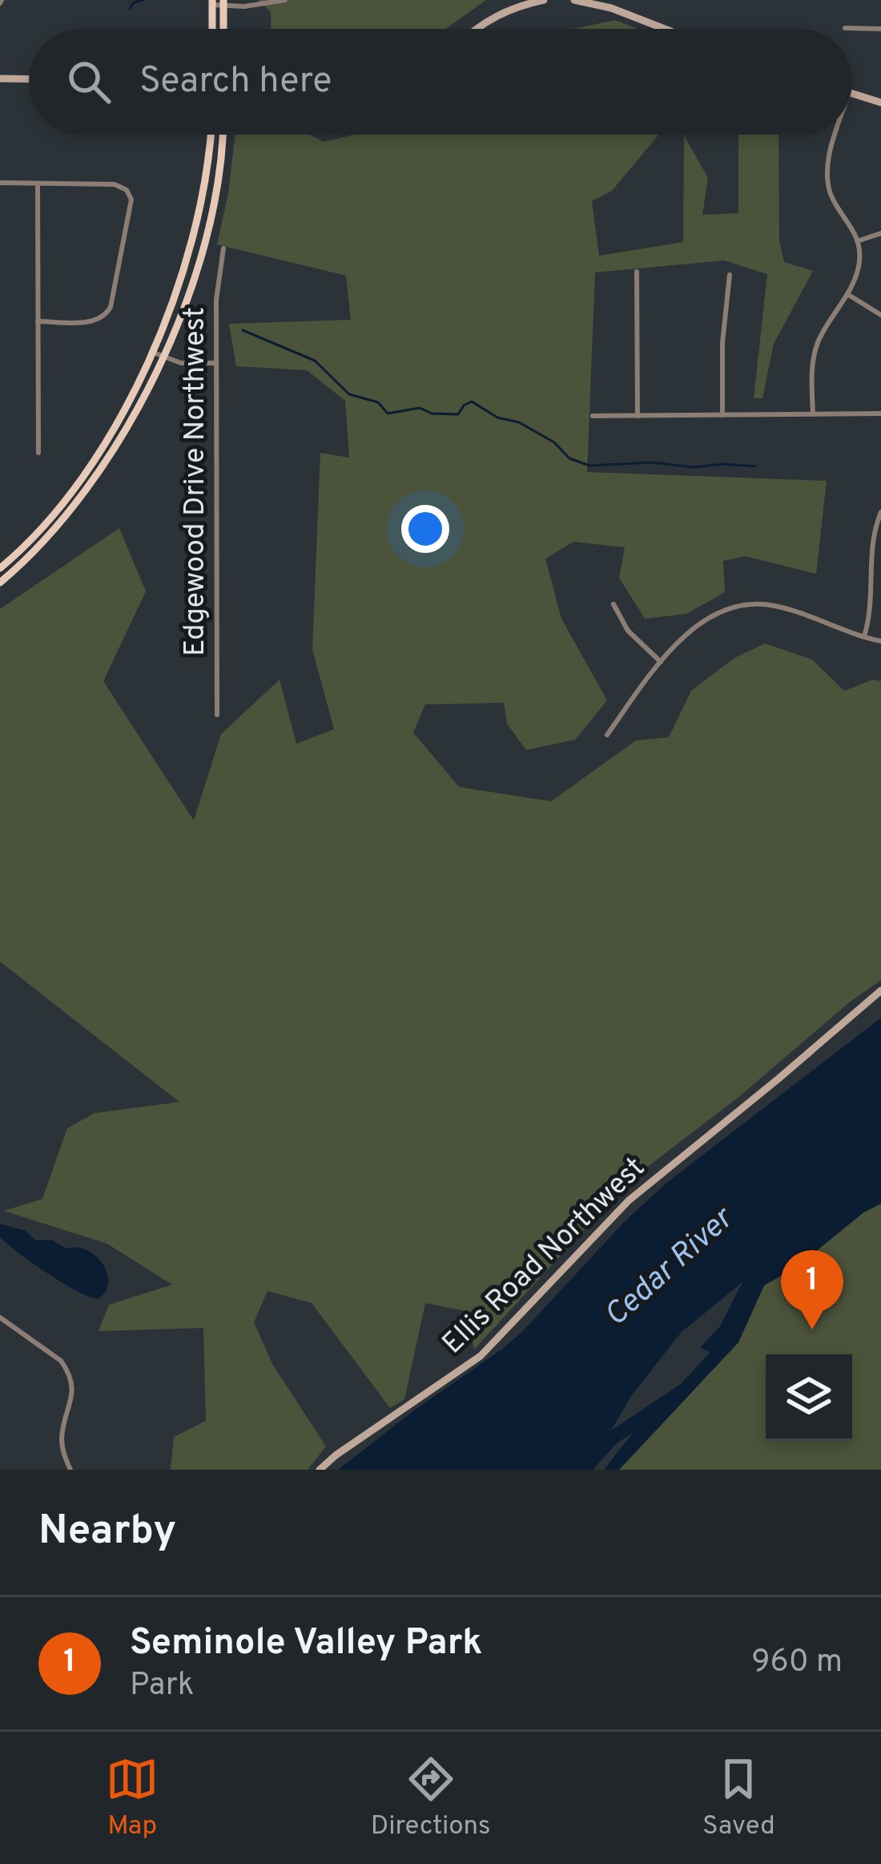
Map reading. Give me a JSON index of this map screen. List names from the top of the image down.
{
  "streets": {
    "street": ["Edgewood Drive Northwest", "Ellis Road Northwest"]
  },
  "water": ["Cedar River"],
  "page": {
    "search": "Search here",
    "pins": "1",
    "heading": "Nearby",
    "list": [
      {
        "mark": "1",
        "name": "Seminole Valley Park",
        "note": "Park",
        "value": "960 m"
      }
    ],
    "nav": ["Map", "Directions", "Saved"]
  }
}
